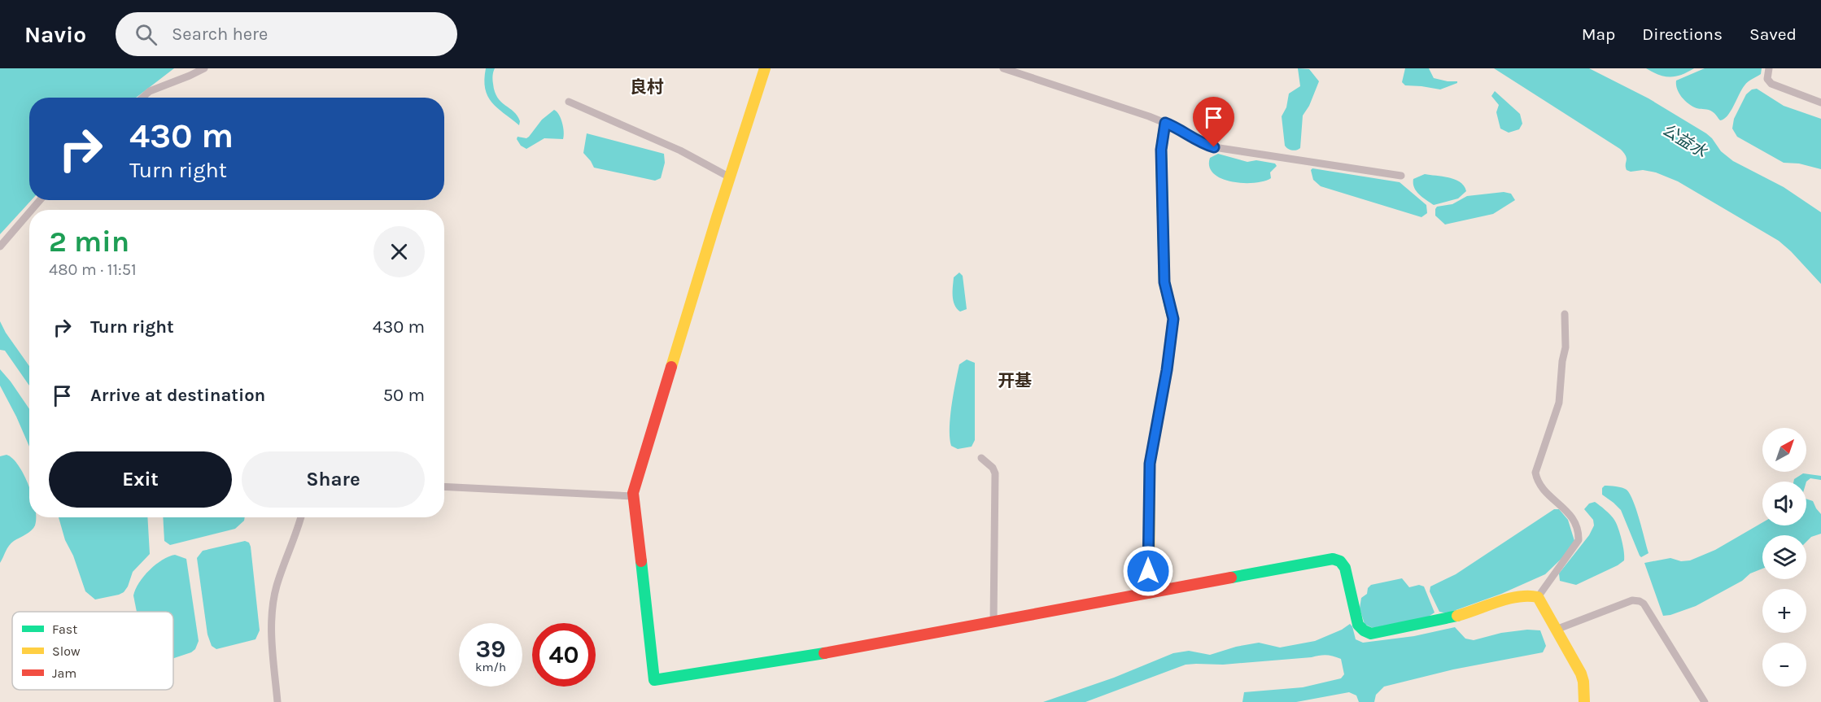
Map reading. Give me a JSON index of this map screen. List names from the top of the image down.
{
  "districts": ["良村", "开基"],
  "water": ["公益水"],
  "legend": ["Fast", "Slow", "Jam"],
  "north": "top right",
  "page": {
    "header": "Navio",
    "search": "Search here",
    "nav": ["Map", "Directions", "Saved"],
    "turn": ["430 m", "Turn right"],
    "heading": ["2 min", "480 m · 11:51"],
    "list": [
      {
        "name": "Turn right",
        "value": "430 m"
      },
      {
        "name": "Arrive at destination",
        "value": "50 m"
      }
    ],
    "map_buttons": ["+", "−"],
    "buttons": ["Exit", "Share"],
    "speed": "39 km/h",
    "limit": "40"
  }
}
